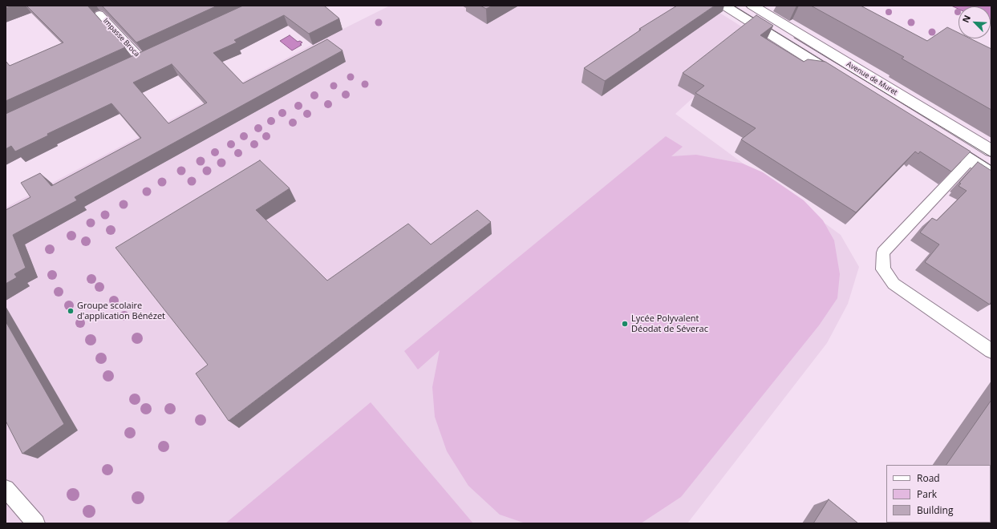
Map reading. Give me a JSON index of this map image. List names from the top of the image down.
{
  "streets": {
    "main road": ["Avenue de Muret"],
    "lane": ["Impasse Broca"]
  },
  "places": ["Groupe scolaire d'application Bénézet", "Lycée Polyvalent Déodat de Séverac"],
  "legend": ["Road", "Park", "Building"],
  "north": "top left"
}
